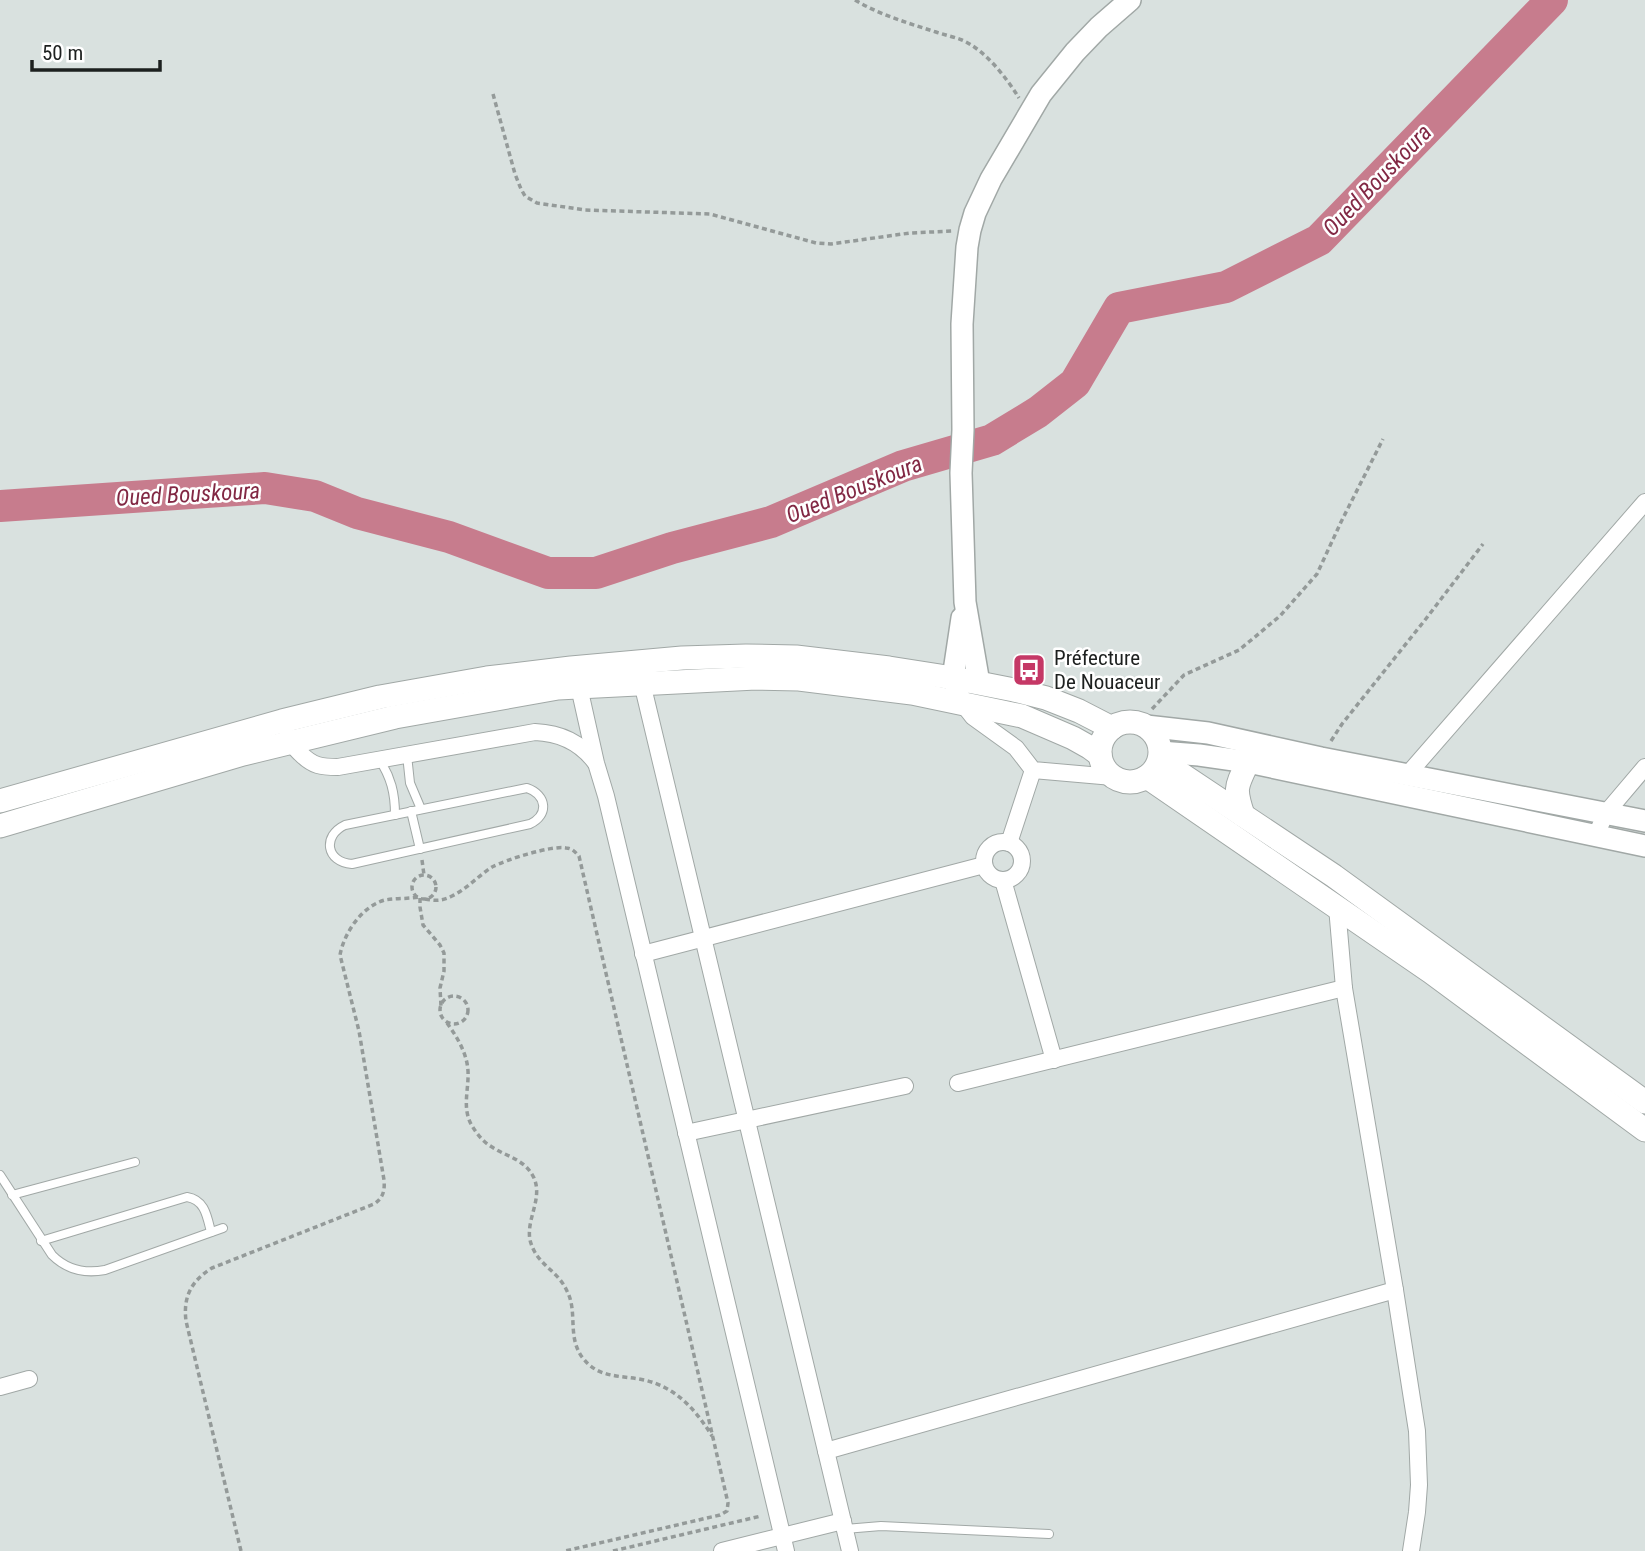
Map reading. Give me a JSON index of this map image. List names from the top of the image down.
{
  "water": ["Oued Bouskoura"],
  "places": {
    "bus stop": ["Préfecture De Nouaceur"]
  },
  "scale_bar": "50 m"
}
